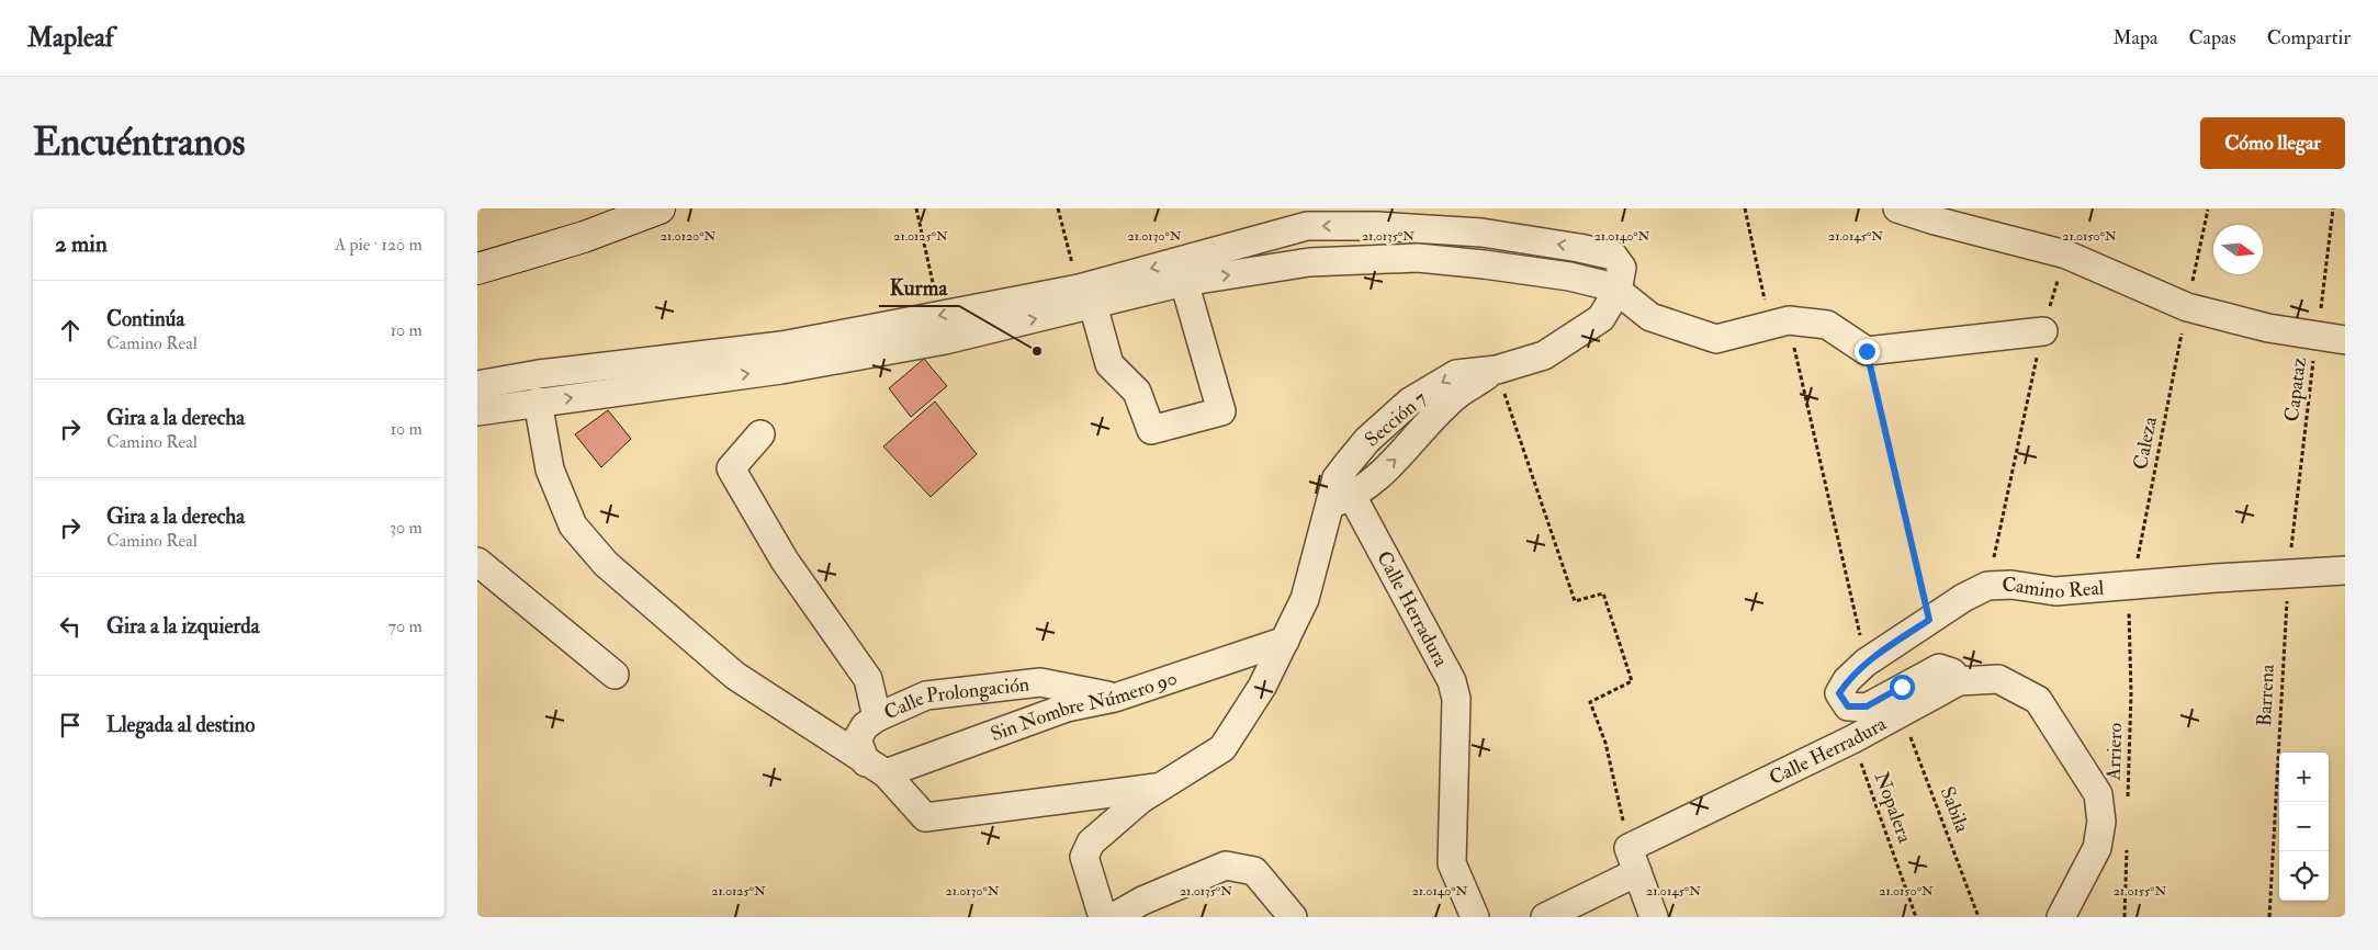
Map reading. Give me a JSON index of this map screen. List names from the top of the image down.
{
  "streets": {
    "street": [
      "Sección 7",
      "Camino Real",
      "Calle Herradura",
      "Calle Prolongación",
      "Sin Nombre Número 90"
    ],
    "path": [
      "Capataz",
      "Caleza",
      "Barrena",
      "Arriero",
      "Nopalera",
      "Sabila"
    ]
  },
  "crossings": [
    ["Capataz", "Camino Real"],
    ["Capataz", "Barrena"],
    ["Sección 7", "Calle Herradura"],
    ["Caleza", "Camino Real"],
    ["Caleza", "Arriero"],
    ["Camino Real", "Calle Herradura"],
    ["Camino Real", "Barrena"],
    ["Camino Real", "Arriero"],
    ["Calle Herradura", "Nopalera"],
    ["Calle Herradura", "Sabila"],
    ["Calle Prolongación", "Sin Nombre Número 90"]
  ],
  "places": ["Kurma"],
  "north": "right",
  "page": {
    "header": "Mapleaf",
    "nav": ["Mapa", "Capas", "Compartir"],
    "buttons": "Cómo llegar",
    "title": "Encuéntranos",
    "heading": ["2 min", "A pie · 120 m"],
    "list": [
      ["Continúa", "Camino Real", "10 m"],
      ["Gira a la derecha", "Camino Real", "10 m"],
      ["Gira a la derecha", "Camino Real", "30 m"],
      ["Gira a la izquierda", "70 m"],
      "Llegada al destino"
    ],
    "map_buttons": ["+", "−"]
  },
  "coordinates": [
    "21.0120°N",
    "21.0125°N",
    "21.0130°N",
    "21.0135°N",
    "21.0140°N",
    "21.0145°N",
    "21.0150°N",
    "21.0155°N"
  ]
}
